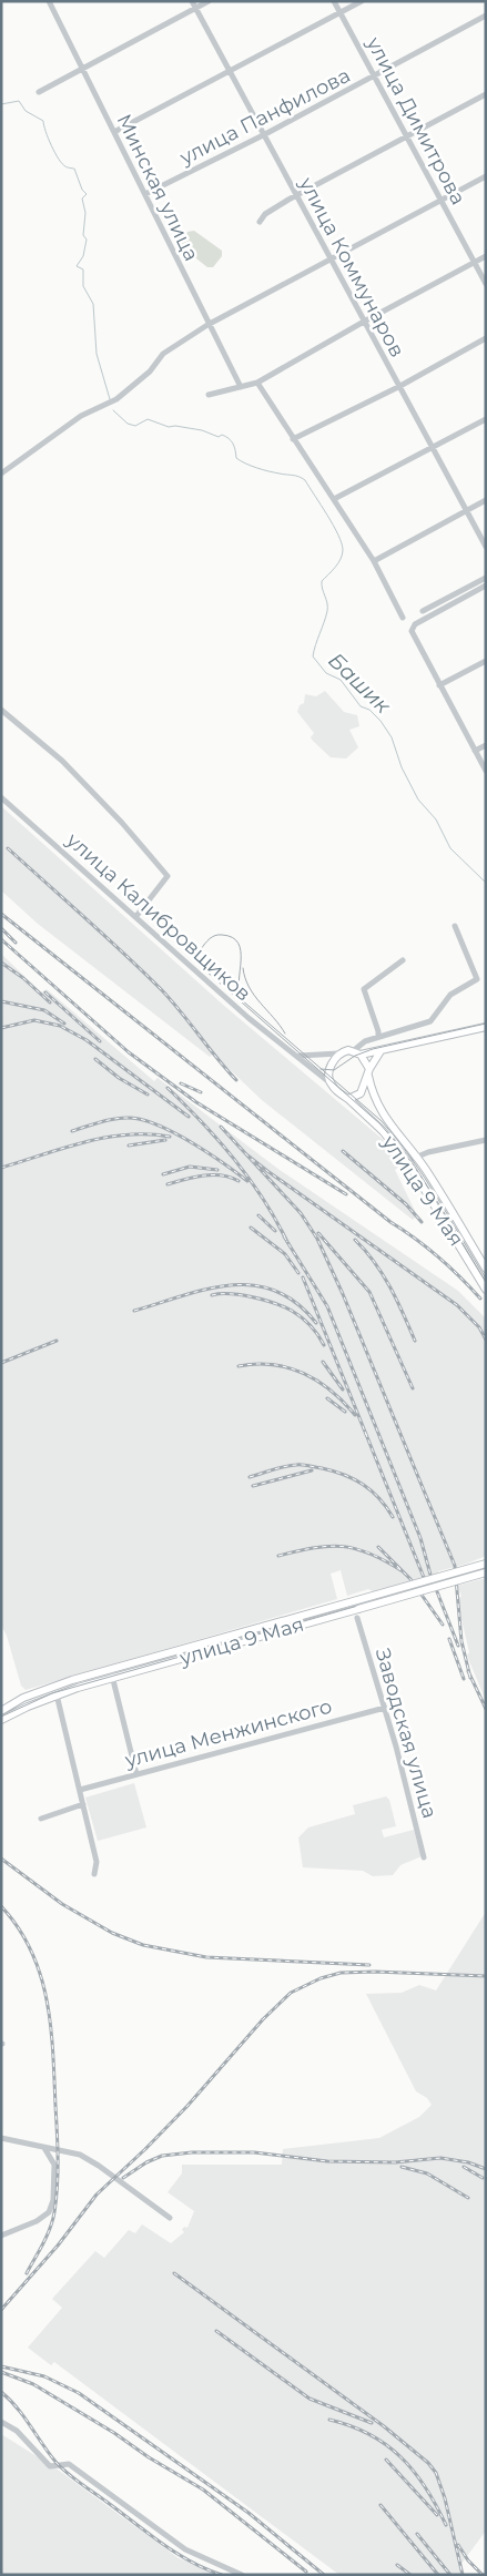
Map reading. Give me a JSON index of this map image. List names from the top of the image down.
{
  "streets": {
    "main road": ["улица 9 Мая"],
    "street": [
      "улица Панфилова",
      "улица Димитрова",
      "Минская улица",
      "улица Коммунаров",
      "улица Калибровщиков",
      "улица Менжинского",
      "Заводская улица"
    ]
  },
  "crossings": [
    ["улица Панфилова", "улица Димитрова"],
    ["улица Панфилова", "Минская улица"],
    ["улица Панфилова", "улица Коммунаров"],
    ["улица Калибровщиков", "улица 9 Мая"],
    ["улица Менжинского", "Заводская улица"]
  ],
  "water": ["Башик"]
}
